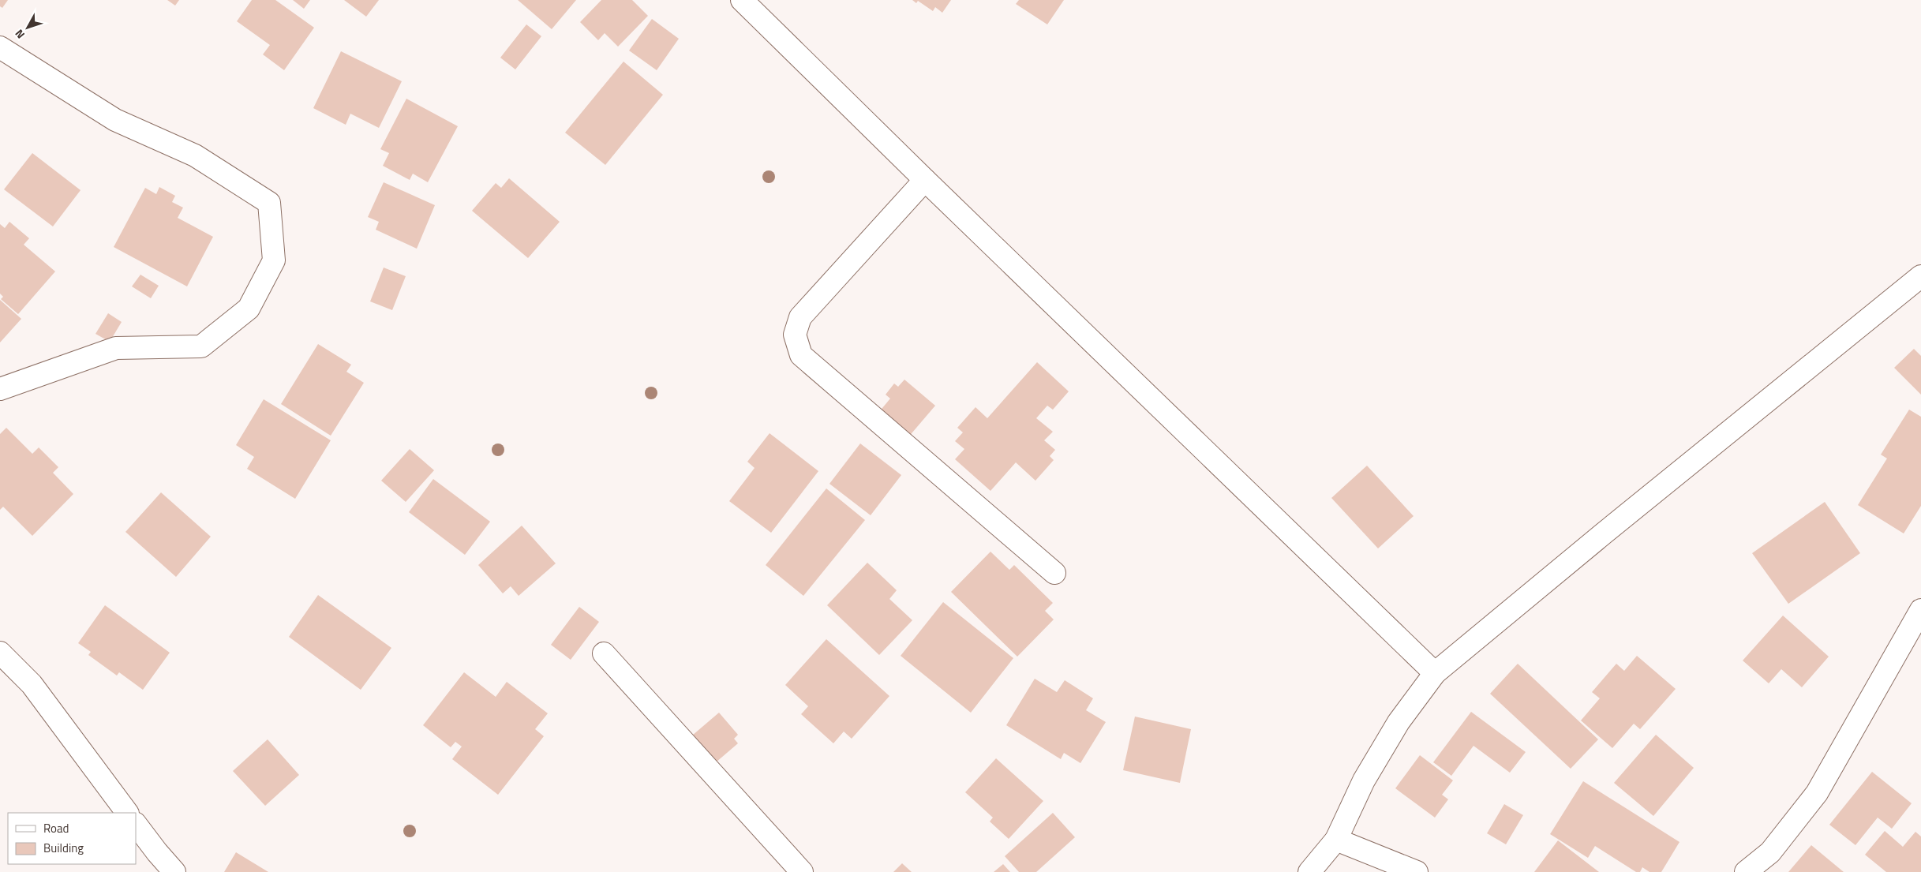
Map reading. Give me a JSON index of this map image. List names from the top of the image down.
{
  "legend": ["Road", "Building"],
  "north": "bottom left"
}
